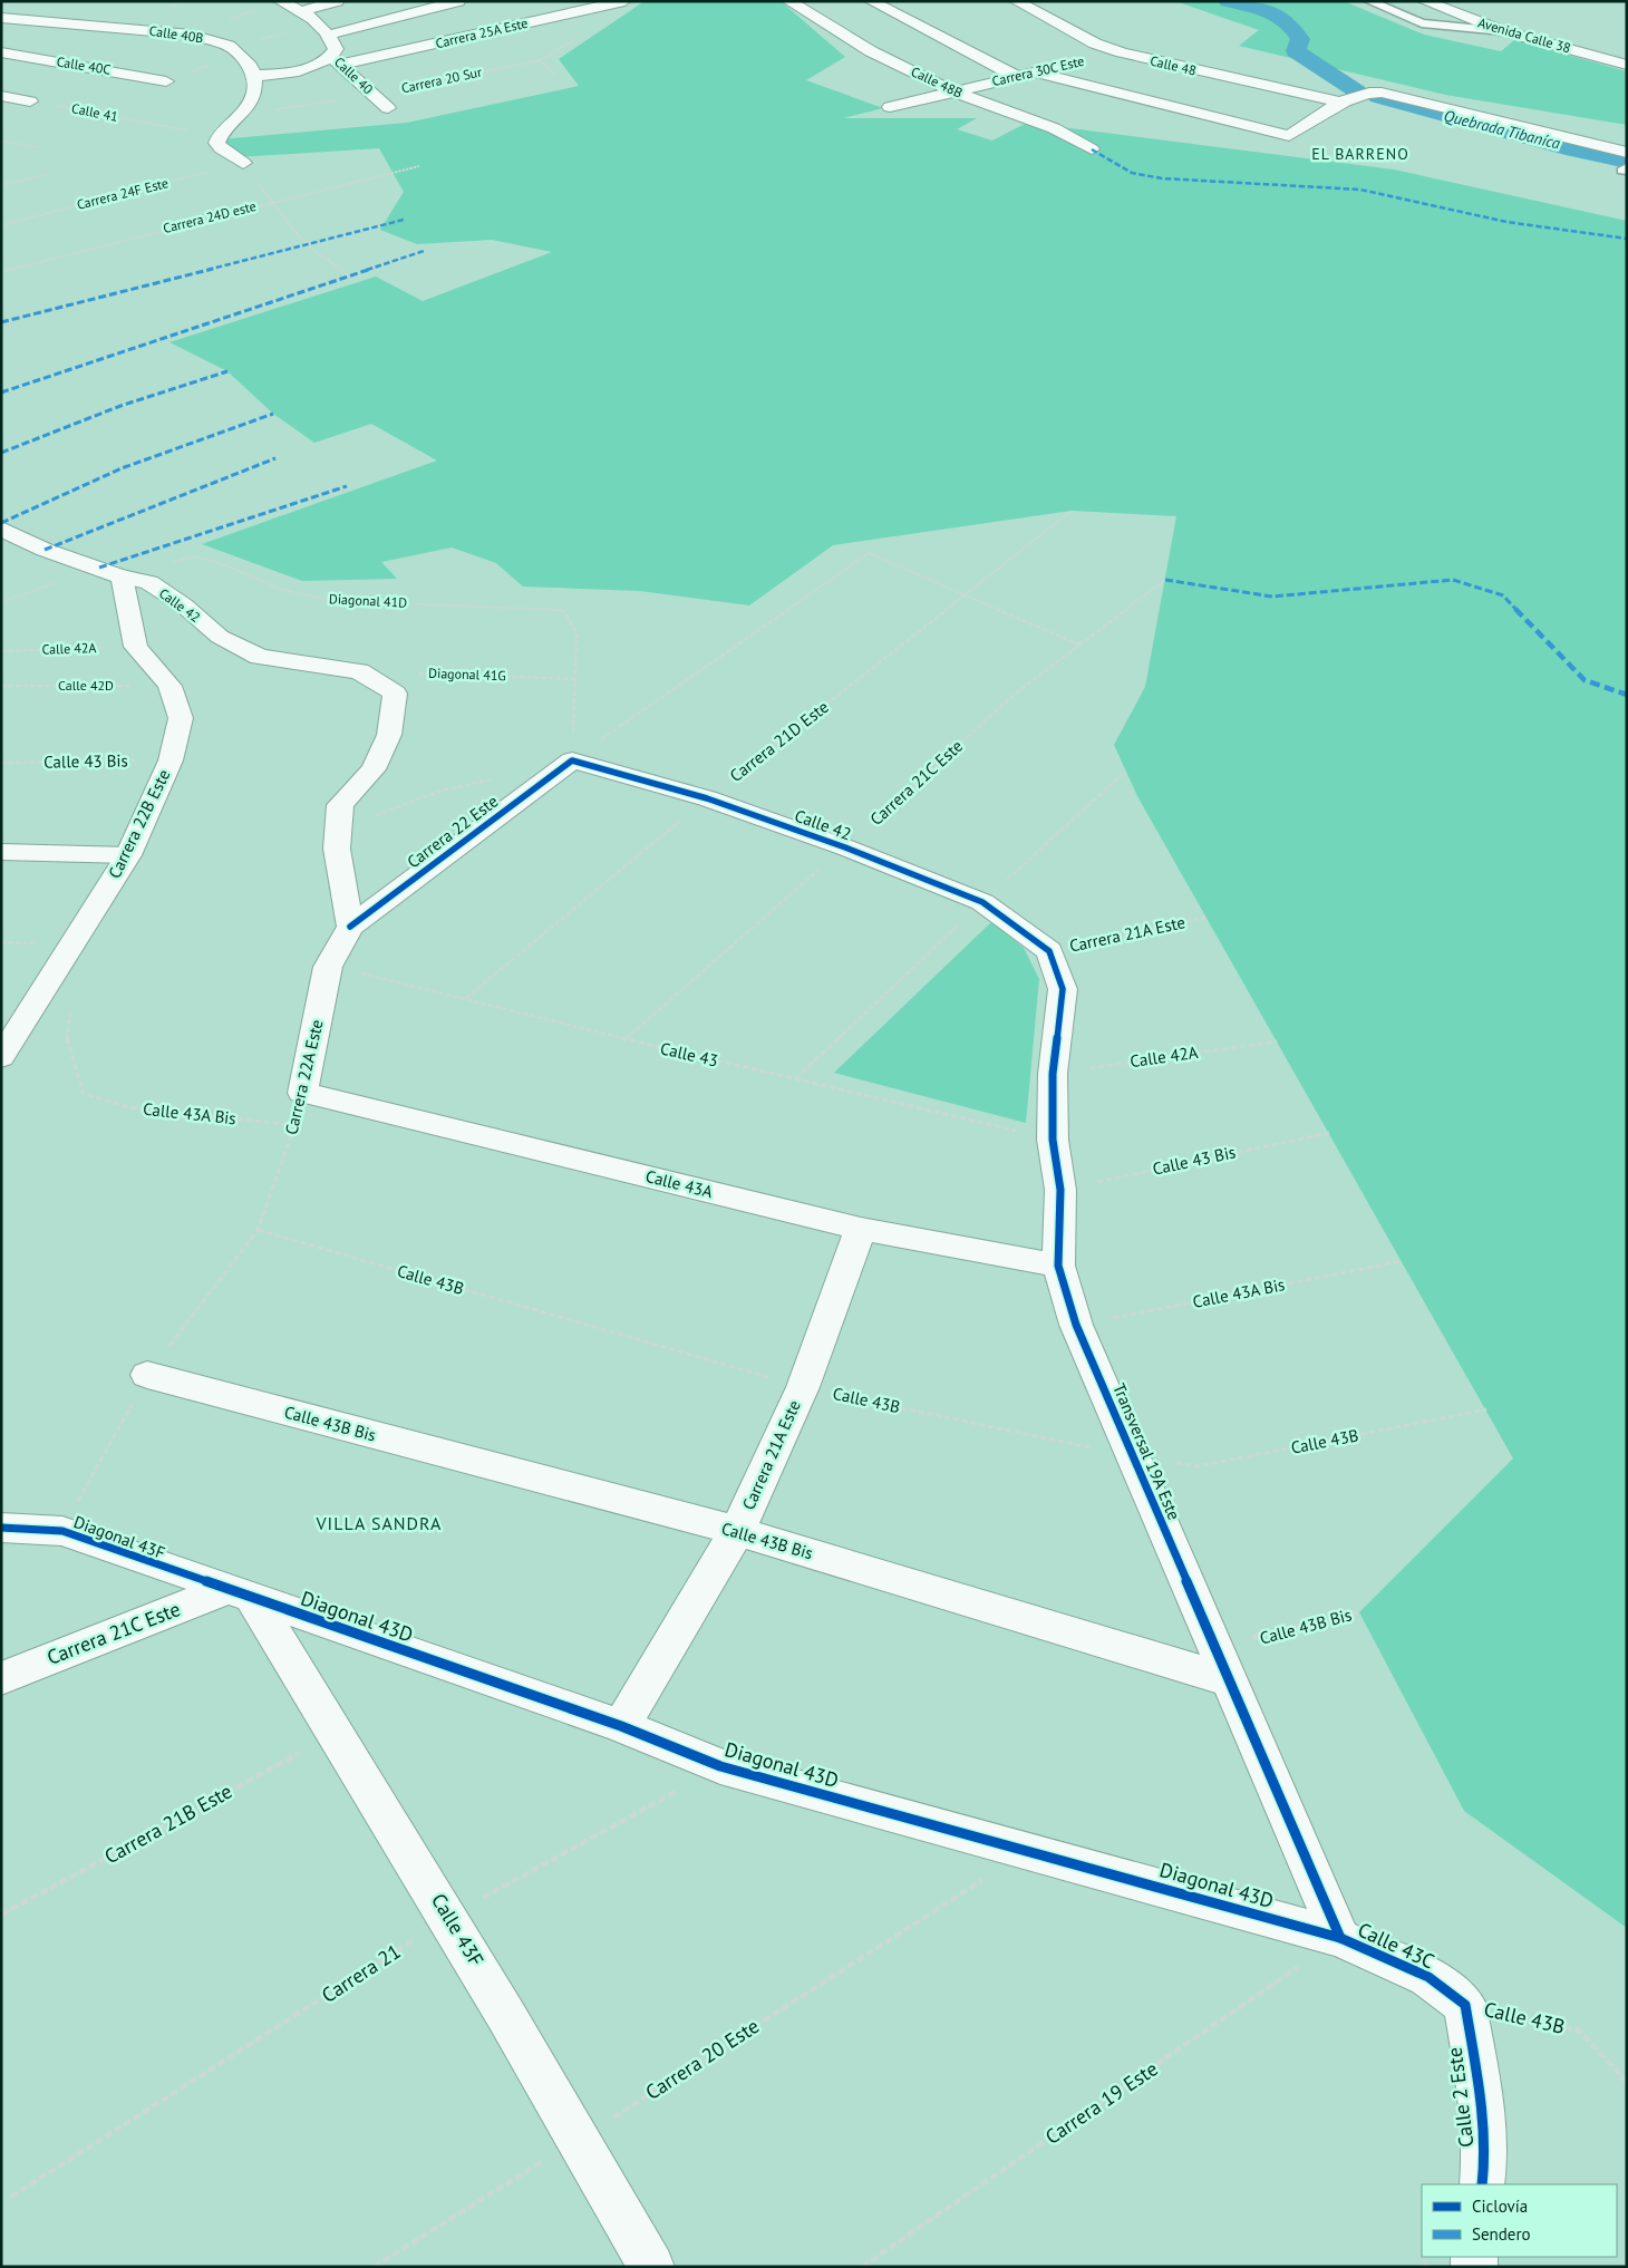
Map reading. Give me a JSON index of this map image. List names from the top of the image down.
{
  "streets": {
    "street": [
      "Carrera 25A Este",
      "Calle 40B",
      "Avenida Calle 38",
      "Calle 40C",
      "Calle 48",
      "Carrera 30C Este",
      "Calle 40",
      "Calle 48B",
      "Calle 42",
      "Carrera 21C Este",
      "Carrera 22B Este",
      "Carrera 22 Este",
      "Carrera 21A Este",
      "Carrera 22A Este",
      "Calle 43A",
      "Calle 43B Bis",
      "Transversal 19A Este",
      "Diagonal 43F",
      "Diagonal 43D",
      "Calle 43F",
      "Calle 43C",
      "Calle 2 Este"
    ],
    "path": [
      "Carrera 20 Sur",
      "Calle 41",
      "Carrera 24F Este",
      "Carrera 24D este",
      "Diagonal 41D",
      "Calle 42A",
      "Diagonal 41G",
      "Calle 42D",
      "Carrera 21D Este",
      "Calle 43 Bis",
      "Calle 43",
      "Calle 43A Bis",
      "Calle 43B",
      "Carrera 21B Este",
      "Carrera 21",
      "Carrera 20 Este",
      "Carrera 19 Este"
    ]
  },
  "crossings": [
    ["Carrera 25A Este", "Calle 40"],
    ["Calle 48", "Carrera 30C Este"],
    ["Carrera 30C Este", "Calle 48B"],
    ["Calle 40", "Carrera 20 Sur"],
    ["Diagonal 41D", "Calle 42"],
    ["Diagonal 41D", "Diagonal 41G"],
    ["Diagonal 41D", "Carrera 22B Este"],
    ["Calle 42", "Diagonal 41G"],
    ["Calle 42", "Carrera 21D Este"],
    ["Calle 42", "Carrera 21C Este"],
    ["Calle 42", "Carrera 22B Este"],
    ["Calle 42", "Carrera 22 Este"],
    ["Calle 42", "Carrera 21A Este"],
    ["Calle 42", "Transversal 19A Este"],
    ["Calle 42A", "Carrera 22B Este"],
    ["Calle 42A", "Transversal 19A Este"],
    ["Calle 42D", "Carrera 22B Este"],
    ["Carrera 21D Este", "Calle 43"],
    ["Calle 43 Bis", "Carrera 22B Este"],
    ["Calle 43 Bis", "Transversal 19A Este"],
    ["Carrera 21C Este", "Calle 43"],
    ["Carrera 21C Este", "Diagonal 43F"],
    ["Carrera 21C Este", "Diagonal 43D"],
    ["Carrera 21C Este", "Calle 43F"],
    ["Carrera 22 Este", "Carrera 22A Este"],
    ["Carrera 21A Este", "Calle 43A"],
    ["Carrera 21A Este", "Calle 43B"],
    ["Carrera 21A Este", "Calle 43B Bis"],
    ["Carrera 21A Este", "Transversal 19A Este"],
    ["Carrera 21A Este", "Diagonal 43D"],
    ["Calle 43", "Carrera 22A Este"],
    ["Calle 43", "Transversal 19A Este"],
    ["Carrera 22A Este", "Calle 43A Bis"],
    ["Carrera 22A Este", "Calle 43A"],
    ["Carrera 22A Este", "Calle 43B"],
    ["Carrera 22A Este", "Calle 43B Bis"],
    ["Carrera 22A Este", "Diagonal 43F"],
    ["Calle 43A Bis", "Transversal 19A Este"],
    ["Calle 43A", "Transversal 19A Este"],
    ["Calle 43B", "Transversal 19A Este"],
    ["Calle 43B", "Calle 43C"],
    ["Calle 43B", "Calle 2 Este"],
    ["Calle 43B Bis", "Transversal 19A Este"],
    ["Transversal 19A Este", "Diagonal 43D"],
    ["Transversal 19A Este", "Calle 43C"],
    ["Transversal 19A Este", "Carrera 19 Este"],
    ["Diagonal 43F", "Diagonal 43D"],
    ["Diagonal 43F", "Calle 43F"],
    ["Diagonal 43D", "Calle 43F"],
    ["Diagonal 43D", "Calle 43C"],
    ["Diagonal 43D", "Carrera 21"],
    ["Diagonal 43D", "Carrera 20 Este"],
    ["Diagonal 43D", "Carrera 19 Este"],
    ["Carrera 21B Este", "Calle 43F"],
    ["Calle 43F", "Carrera 21"],
    ["Calle 43F", "Carrera 20 Este"],
    ["Calle 43C", "Calle 2 Este"],
    ["Calle 43C", "Carrera 19 Este"]
  ],
  "districts": ["EL BARRENO", "VILLA SANDRA"],
  "water": ["Quebrada Tibaníca"],
  "legend": ["Ciclovía", "Sendero"]
}
